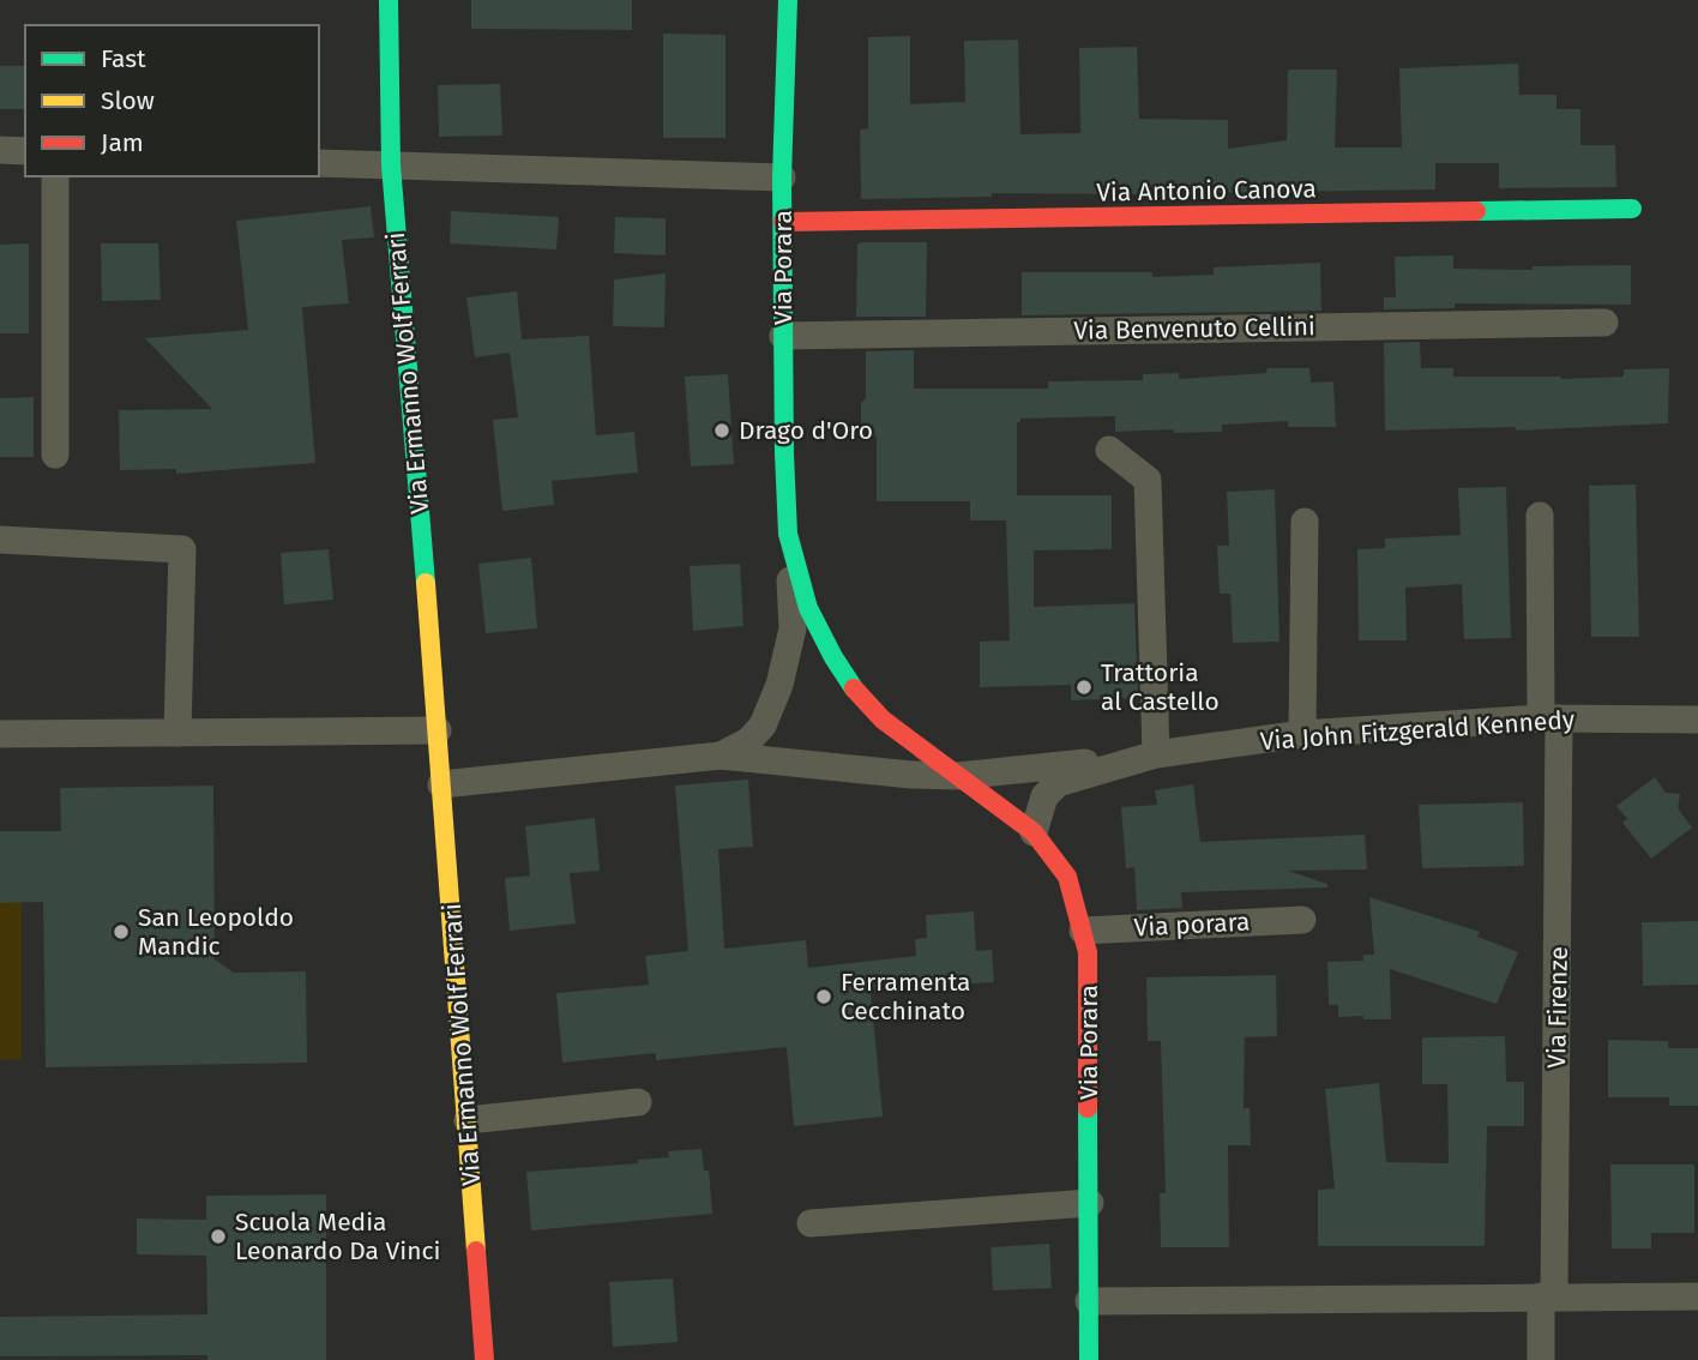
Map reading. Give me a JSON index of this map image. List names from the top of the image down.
{
  "streets": {
    "street": [
      "Via Antonio Canova",
      "Via Porara",
      "Via Benvenuto Cellini",
      "Via Ermanno Wolf Ferrari",
      "Via John Fitzgerald Kennedy",
      "Via porara",
      "Via Firenze"
    ]
  },
  "crossings": [
    ["Via Antonio Canova", "Via Porara"],
    ["Via Porara", "Via Benvenuto Cellini"],
    ["Via Porara", "Via John Fitzgerald Kennedy"],
    ["Via Porara", "Via porara"],
    ["Via John Fitzgerald Kennedy", "Via Firenze"]
  ],
  "places": [
    "Drago d'Oro",
    "Trattoria al Castello",
    "San Leopoldo Mandic",
    "Ferramenta Cecchinato",
    "Scuola Media Leonardo Da Vinci"
  ],
  "legend": ["Fast", "Slow", "Jam"]
}
